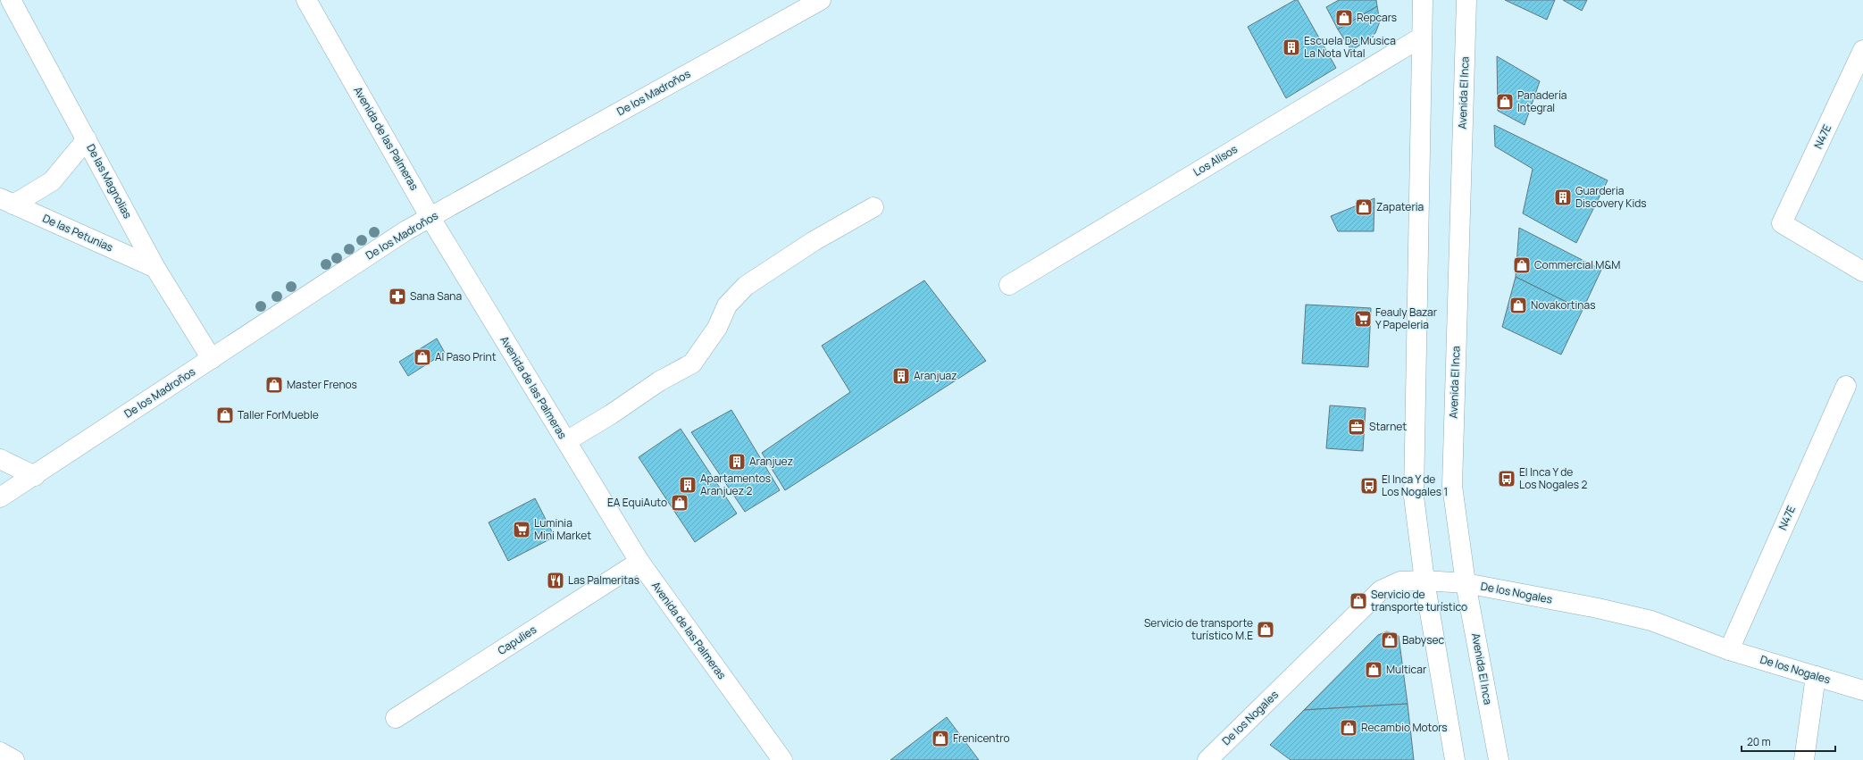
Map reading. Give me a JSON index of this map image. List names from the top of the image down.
{
  "streets": {
    "street": [
      "De los Madroños",
      "Avenida El Inca",
      "N47E",
      "Avenida de las Palmeras",
      "Los Alisos",
      "De las Magnolias",
      "De las Petunias",
      "De los Nogales",
      "Capulies"
    ]
  },
  "crossings": [
    ["De los Madroños", "Avenida de las Palmeras"],
    ["De los Madroños", "De las Magnolias"],
    ["Avenida El Inca", "De los Nogales"],
    ["N47E", "De los Nogales"],
    ["Avenida de las Palmeras", "Capulies"],
    ["De las Magnolias", "De las Petunias"]
  ],
  "places": {
    "shop": [
      "Repcars",
      "Panadería Integral",
      "Zapateria",
      "Commercial M&M",
      "Novakortinas",
      "Al Paso Print",
      "Master Frenos",
      "Taller ForMueble",
      "EA EquiAuto",
      "Servicio de transporte turístico",
      "Servicio de transporte turístico M.E",
      "Babysec",
      "Multicar",
      "Recambio Motors",
      "Frenicentro"
    ],
    "building": [
      "Escuela De Música La Nota Vital",
      "Guarderia Discovery Kids",
      "Aranjuaz",
      "Aranjuez",
      "Apartamentos Aranjuez 2"
    ],
    "pharmacy": ["Sana Sana"],
    "supermarket": ["Feauly Bazar Y Papeleria", "Luminia Mini Market"],
    "office": ["Starnet"],
    "bus stop": ["El Inca Y de Los Nogales 2", "El Inca Y de Los Nogales 1"],
    "restaurant": ["Las Palmeritas"]
  },
  "scale_bar": "20 m"
}
